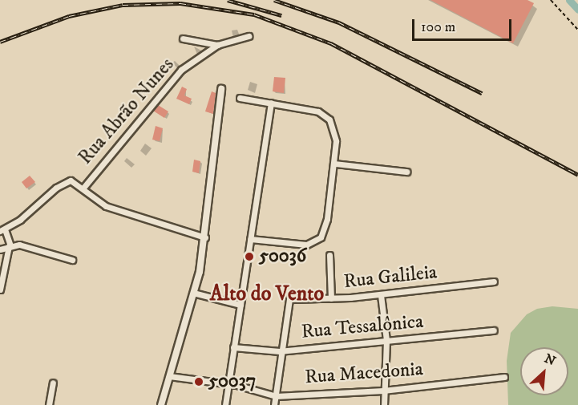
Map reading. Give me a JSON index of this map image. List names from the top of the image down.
{
  "streets": {
    "street": [
      "Rua Abrão Nunes",
      "Rua Galileia",
      "Rua Tessalônica",
      "Rua Macedonia"
    ]
  },
  "crossings": [
    ["Rua Galileia", "Rua Tessalônica"]
  ],
  "districts": ["Alto do Vento"],
  "places": ["50036", "50037"],
  "scale_bar": "100 m",
  "north": "top right"
}
